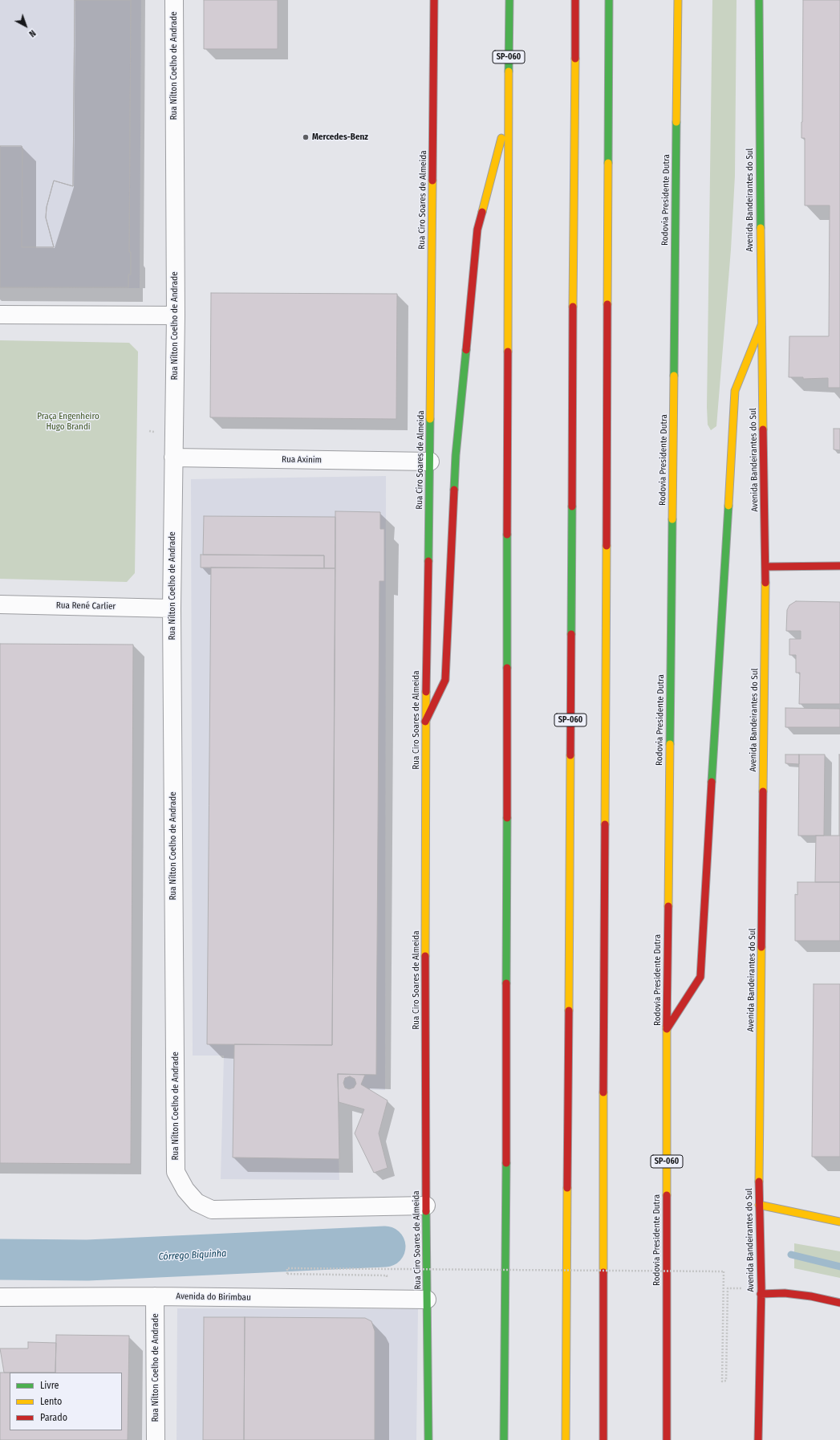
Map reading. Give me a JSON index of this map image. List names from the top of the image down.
{
  "streets": {
    "main road": [
      "SP-060",
      "Rua Ciro Soares de Almeida",
      "Rodovia Presidente Dutra",
      "Avenida Bandeirantes do Sul"
    ],
    "street": [
      "Rua Nílton Coelho de Andrade",
      "Rua Axinim",
      "Rua René Carlier",
      "Avenida do Birimbau"
    ]
  },
  "crossings": [
    ["Rua Nílton Coelho de Andrade", "Rua Ciro Soares de Almeida"],
    ["Rua Nílton Coelho de Andrade", "Rua Axinim"],
    ["Rua Nílton Coelho de Andrade", "Rua René Carlier"],
    ["Rua Nílton Coelho de Andrade", "Avenida do Birimbau"],
    ["Rua Ciro Soares de Almeida", "Rua Axinim"],
    ["Rua Ciro Soares de Almeida", "Avenida do Birimbau"]
  ],
  "water": ["Córrego Biquinha"],
  "parks": ["Praça Engenheiro Hugo Brandi"],
  "places": ["Mercedes-Benz"],
  "legend": ["Livre", "Lento", "Parado"],
  "north": "bottom right"
}
